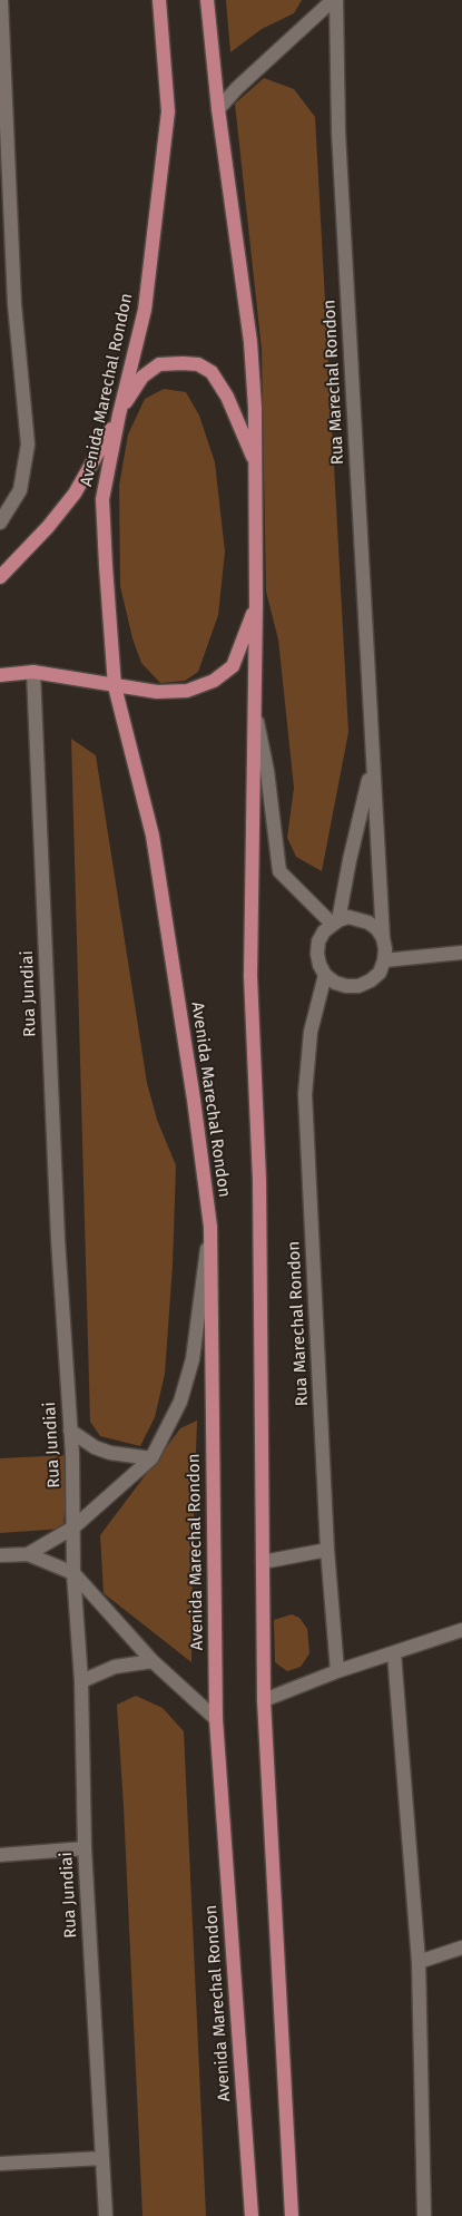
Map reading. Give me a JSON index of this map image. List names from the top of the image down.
{
  "streets": {
    "main road": ["Avenida Marechal Rondon"],
    "street": ["Rua Marechal Rondon", "Rua Jundiai"]
  }
}
